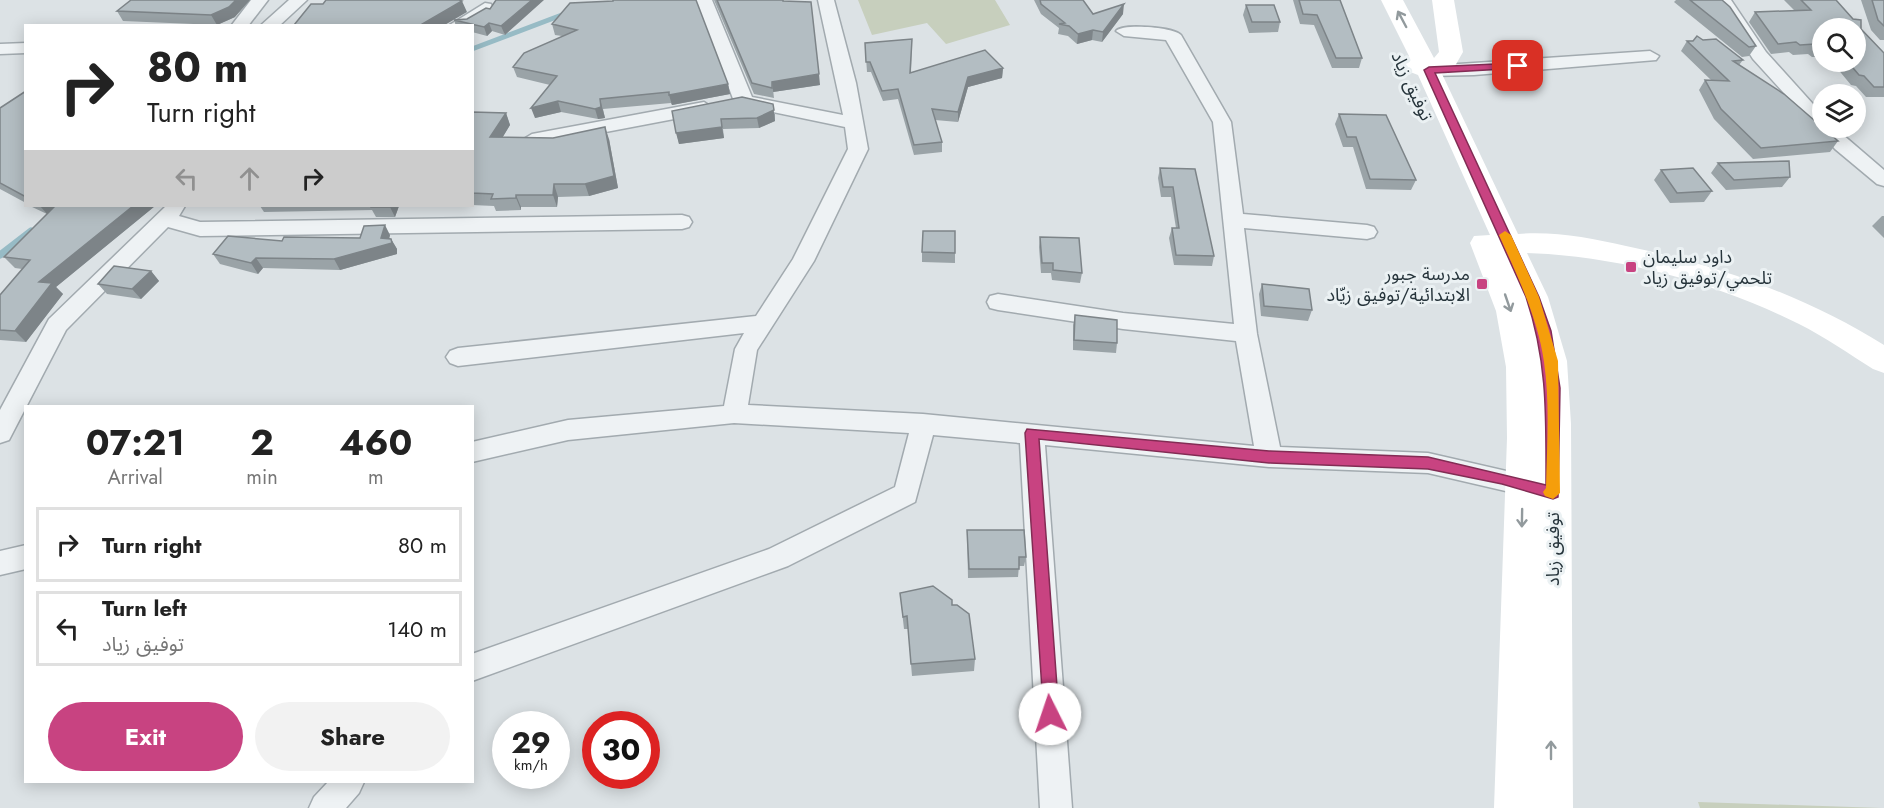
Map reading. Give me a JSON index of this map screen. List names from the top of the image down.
{
  "streets": {
    "main road": ["توفيق زياد"]
  },
  "places": {
    "transit": ["داود سليمان تلحمي/توفيق زياد", "مدرسة جبور الابتدائية/توفيق زيّاد"]
  },
  "page": {
    "turn": ["80 m", "Turn right"],
    "eta": [
      "07:21",
      "Arrival",
      "2",
      "min",
      "460",
      "m"
    ],
    "list": [
      {
        "name": "Turn right",
        "value": "80 m"
      },
      {
        "name": "Turn left",
        "note": "توفيق زياد",
        "value": "140 m"
      }
    ],
    "buttons": ["Exit", "Share"],
    "speed": "29 km/h",
    "limit": "30"
  }
}
